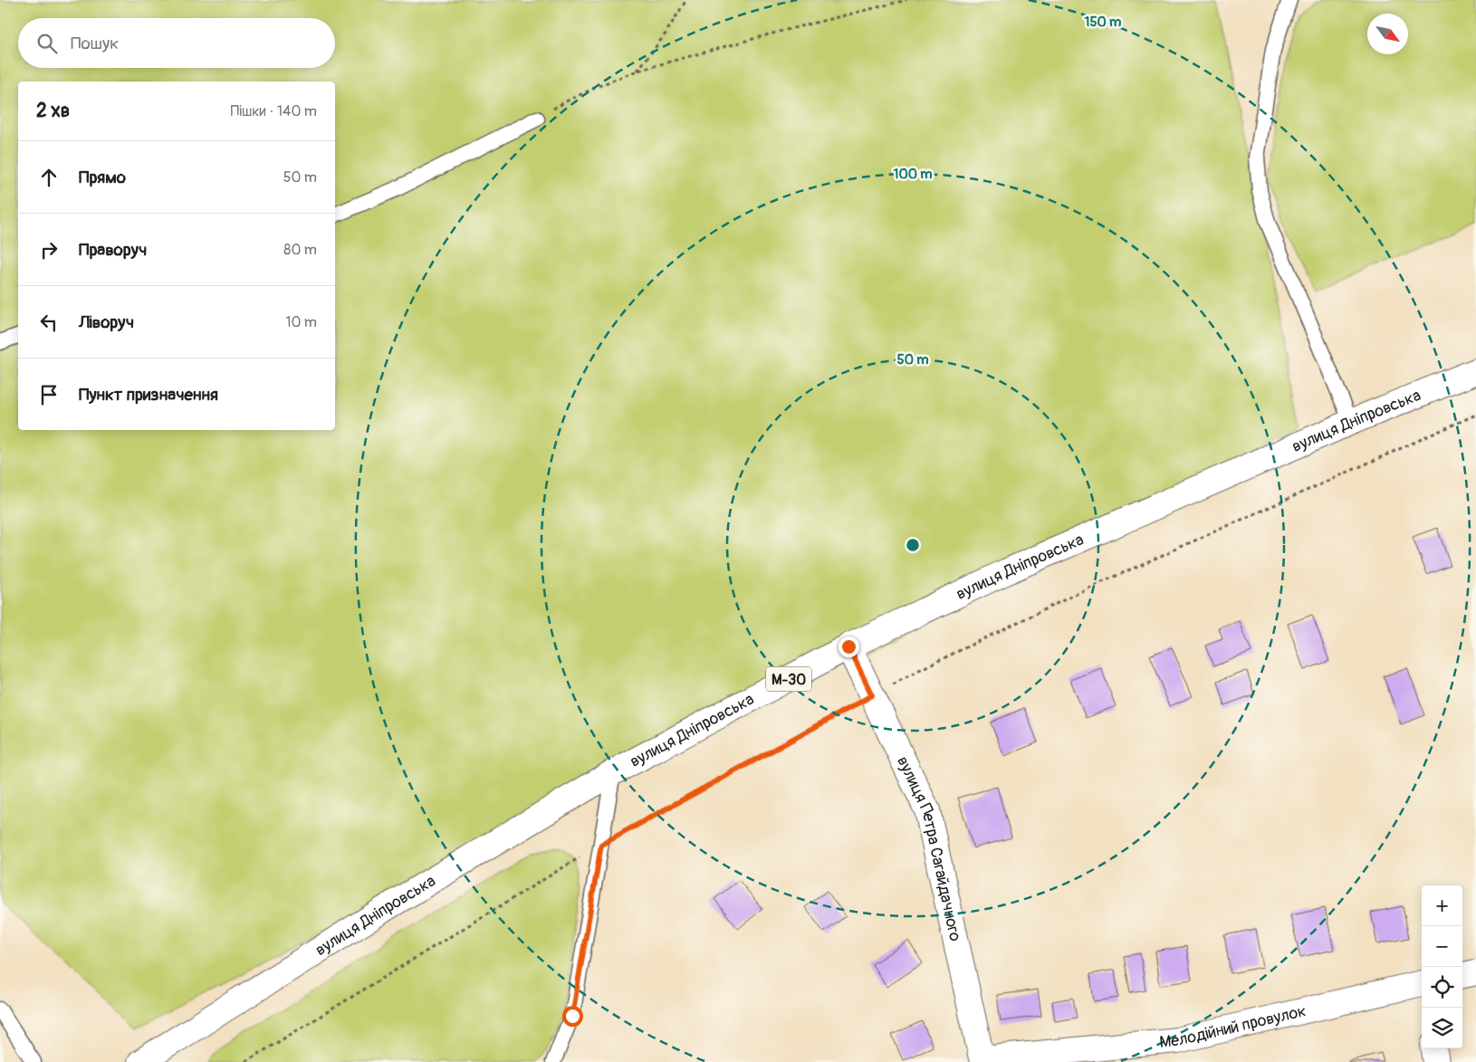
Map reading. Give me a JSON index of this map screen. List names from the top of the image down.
{
  "streets": {
    "main road": [
      "вулиця Дніпровська",
      "М-30",
      "вулиця Петра Сагайдачного",
      "Мелодійний провулок"
    ]
  },
  "crossings": [
    ["вулиця Дніпровська", "вулиця Петра Сагайдачного"],
    ["вулиця Петра Сагайдачного", "Мелодійний провулок"]
  ],
  "north": "bottom right",
  "page": {
    "search": "Пошук",
    "heading": ["2 хв", "Пішки · 140 m"],
    "list": [
      ["Прямо", "50 m"],
      ["Праворуч", "80 m"],
      ["Ліворуч", "10 m"],
      "Пункт призначення"
    ],
    "map_buttons": ["+", "−"]
  },
  "rings": ["150 m", "100 m", "50 m"]
}
